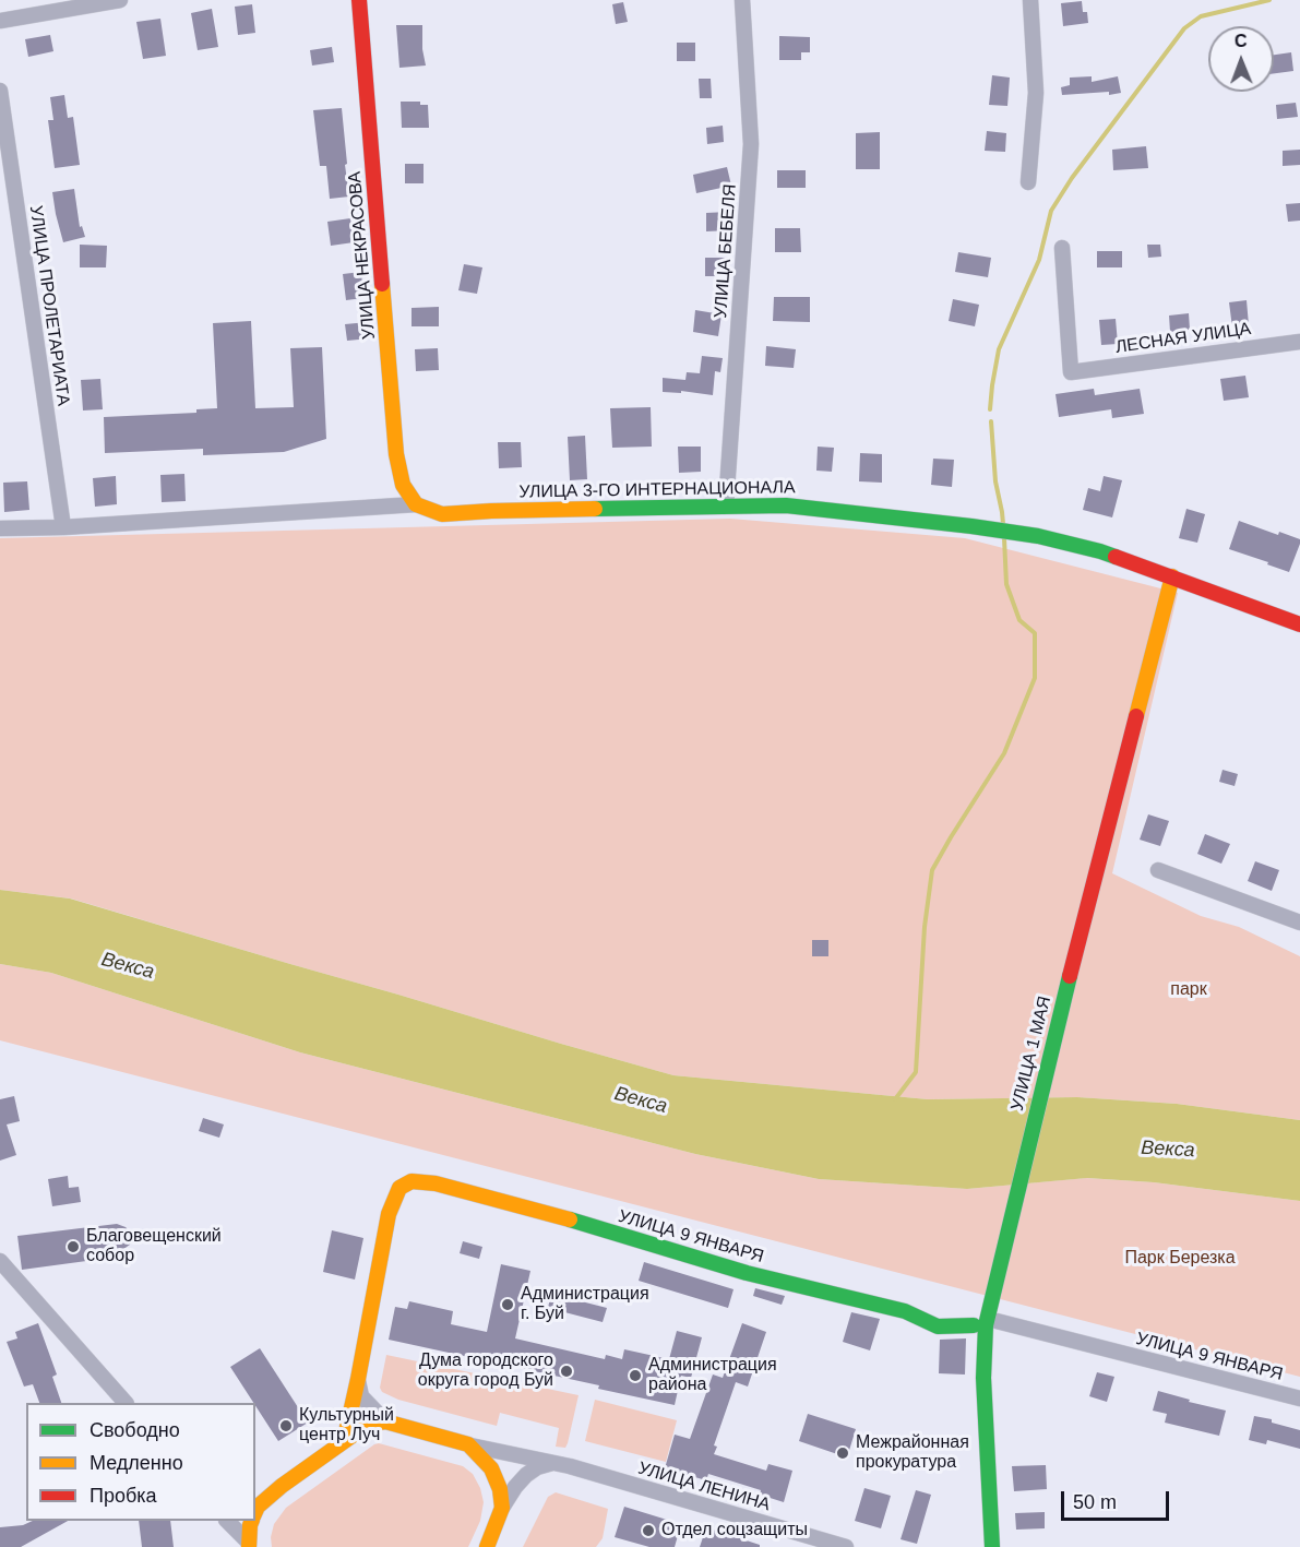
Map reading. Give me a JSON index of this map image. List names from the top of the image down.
{
  "streets": {
    "street": [
      "УЛИЦА БЕБЕЛЯ",
      "УЛИЦА НЕКРАСОВА",
      "УЛИЦА ПРОЛЕТАРИАТА",
      "ЛЕСНАЯ УЛИЦА",
      "УЛИЦА 3-ГО ИНТЕРНАЦИОНАЛА",
      "УЛИЦА 1 МАЯ",
      "УЛИЦА 9 ЯНВАРЯ",
      "УЛИЦА ЛЕНИНА"
    ]
  },
  "crossings": [
    ["УЛИЦА БЕБЕЛЯ", "УЛИЦА 3-ГО ИНТЕРНАЦИОНАЛА"],
    ["УЛИЦА НЕКРАСОВА", "УЛИЦА 3-ГО ИНТЕРНАЦИОНАЛА"],
    ["УЛИЦА ПРОЛЕТАРИАТА", "УЛИЦА 3-ГО ИНТЕРНАЦИОНАЛА"],
    ["УЛИЦА 3-ГО ИНТЕРНАЦИОНАЛА", "УЛИЦА 1 МАЯ"]
  ],
  "water": ["Векса"],
  "parks": ["парк", "Парк Березка"],
  "places": [
    "Благовещенский собор",
    "Администрация г. Буй",
    "Дума городского округа город Буй",
    "Администрация района",
    "Культурный центр Луч",
    "Межрайонная прокуратура",
    "Отдел соцзащиты"
  ],
  "legend": ["Свободно", "Медленно", "Пробка"],
  "scale_bar": "50 m",
  "north": "top"
}
